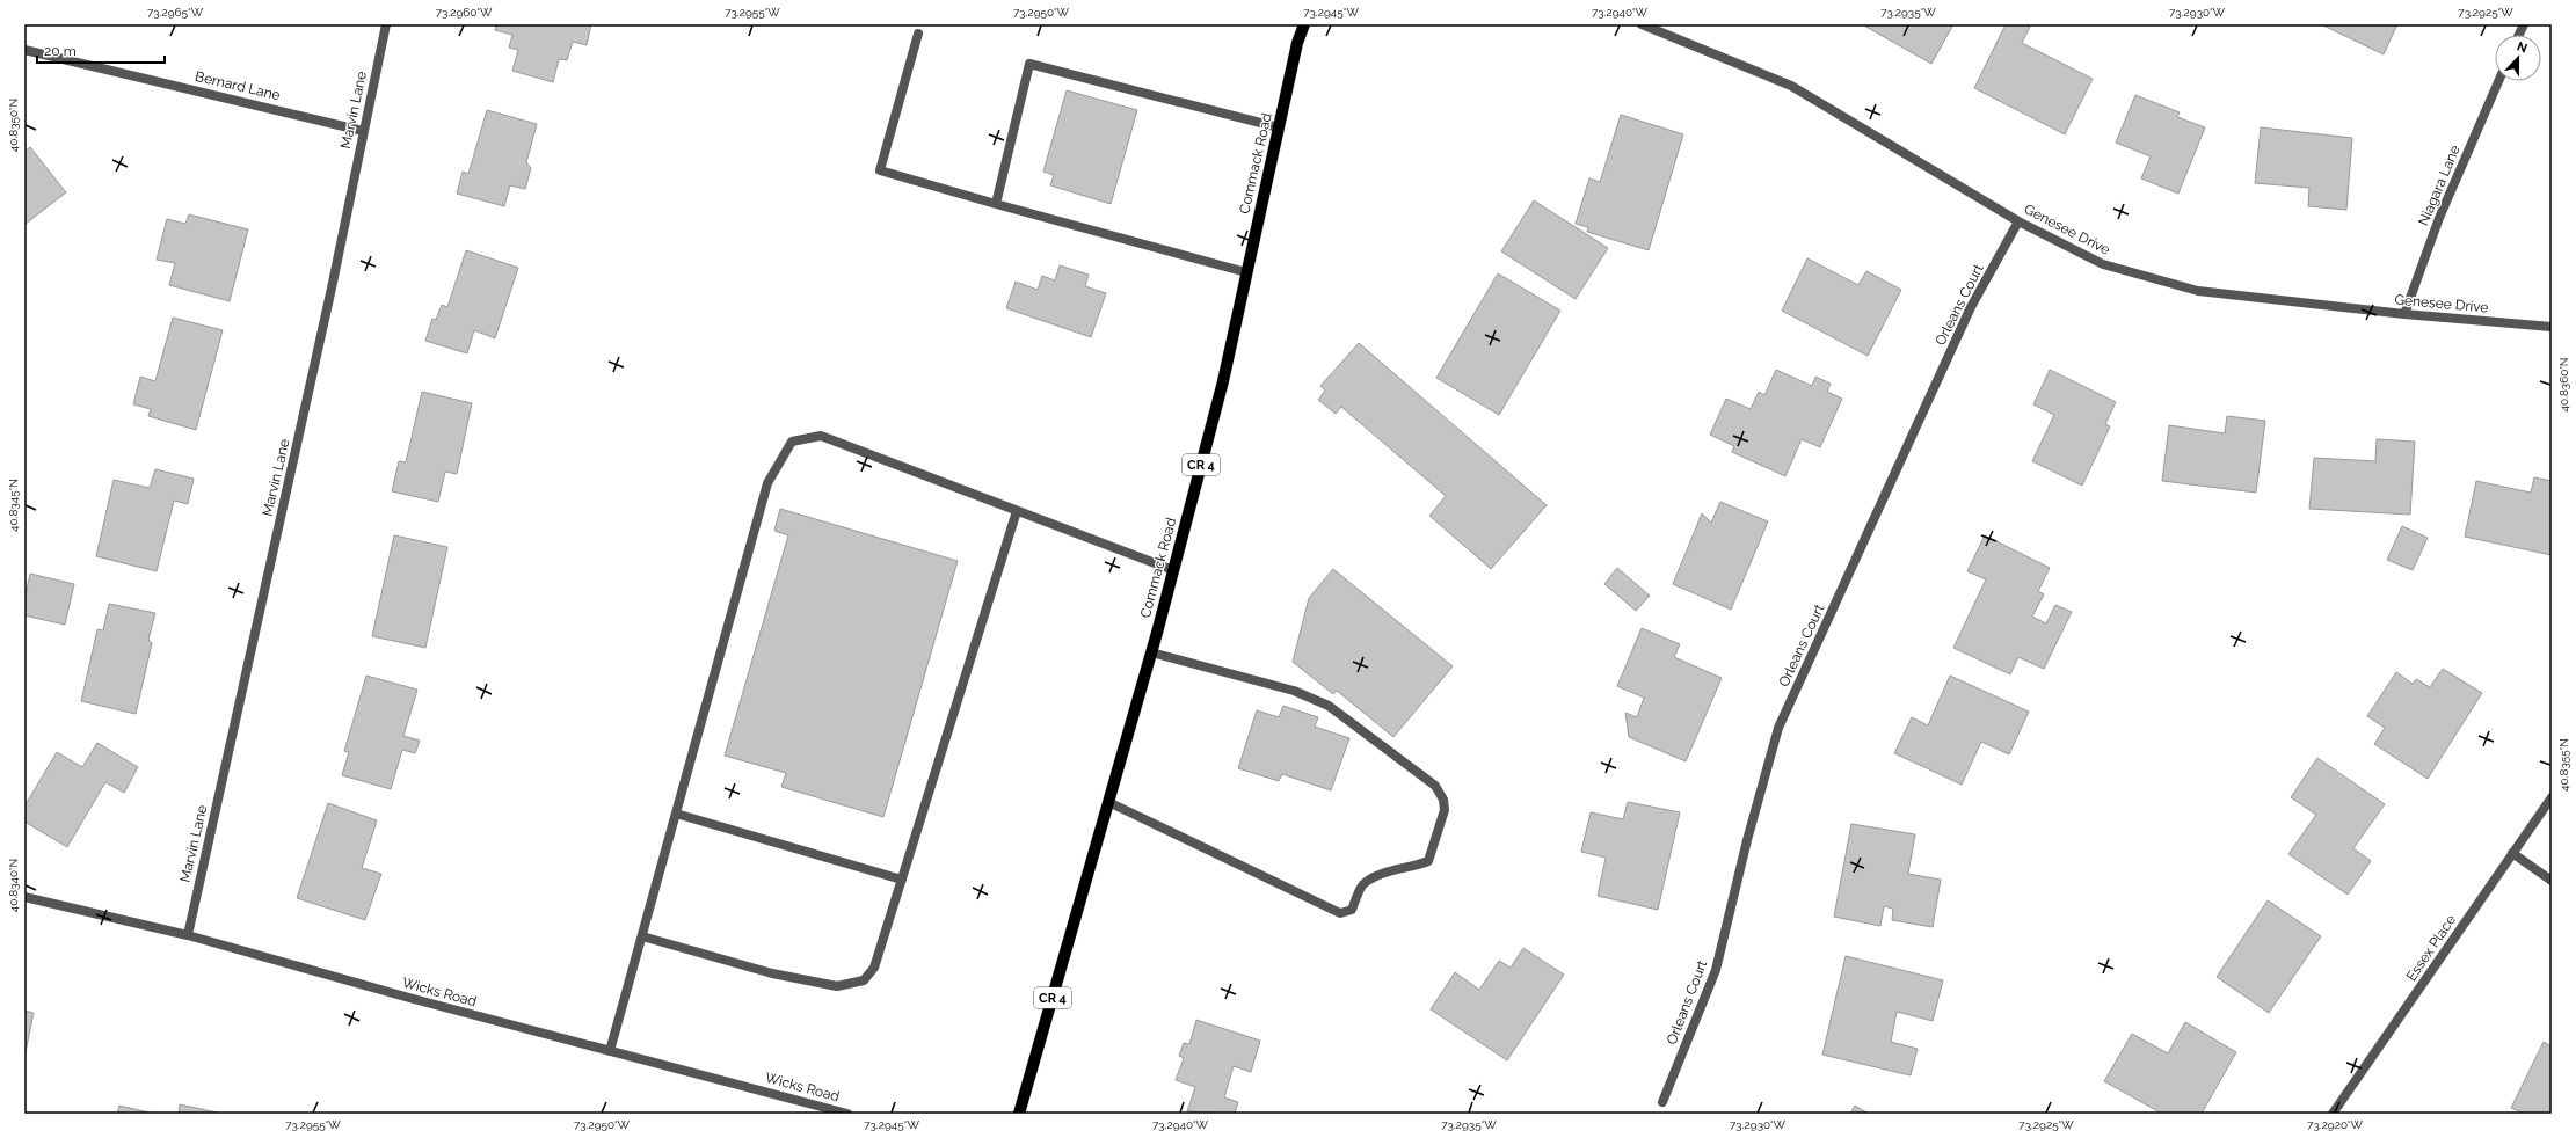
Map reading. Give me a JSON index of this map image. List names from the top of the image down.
{
  "streets": {
    "main road": ["Commack Road", "CR 4"],
    "street": [
      "Bernard Lane",
      "Marvin Lane",
      "Niagara Lane",
      "Genesee Drive",
      "Orleans Court",
      "Essex Place",
      "Wicks Road"
    ]
  },
  "crossings": [
    ["Bernard Lane", "Marvin Lane"],
    ["Marvin Lane", "Wicks Road"],
    ["Niagara Lane", "Genesee Drive"],
    ["Genesee Drive", "Orleans Court"]
  ],
  "scale_bar": "20 m",
  "north": "top",
  "coordinates": [
    "73.2965°W",
    "73.2960°W",
    "73.2955°W",
    "73.2950°W",
    "73.2945°W",
    "73.2940°W",
    "73.2935°W",
    "73.2930°W",
    "73.2925°W",
    "40.8350°N",
    "40.8360°N",
    "40.8345°N",
    "40.8355°N",
    "40.8340°N",
    "73.2920°W"
  ]
}
